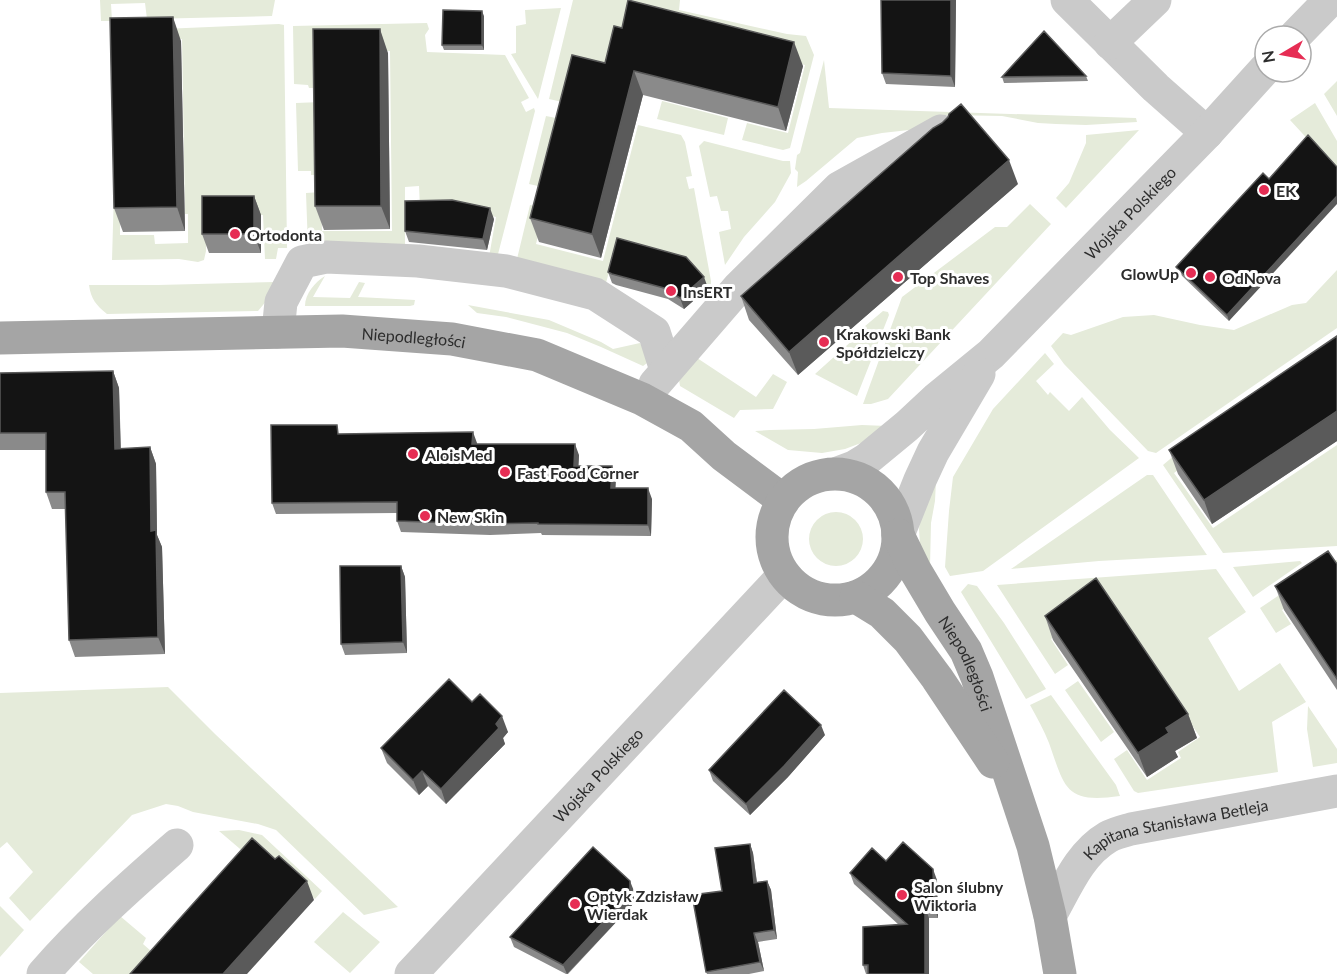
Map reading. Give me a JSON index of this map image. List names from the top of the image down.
{
  "streets": {
    "main road": ["Niepodległości"],
    "street": ["Wojska Polskiego", "Kapitana Stanisława Betleja"]
  },
  "crossings": [
    ["Wojska Polskiego", "Niepodległości"],
    ["Niepodległości", "Kapitana Stanisława Betleja"]
  ],
  "places": [
    "EK",
    "Ortodonta",
    "GlowUp",
    "Top Shaves",
    "OdNova",
    "InsERT",
    "Krakowski Bank Spółdzielczy",
    "AloisMed",
    "Fast Food Corner",
    "New Skin",
    "Salon ślubny Wiktoria",
    "Optyk Zdzisław Wierdak"
  ],
  "north": "left"
}
